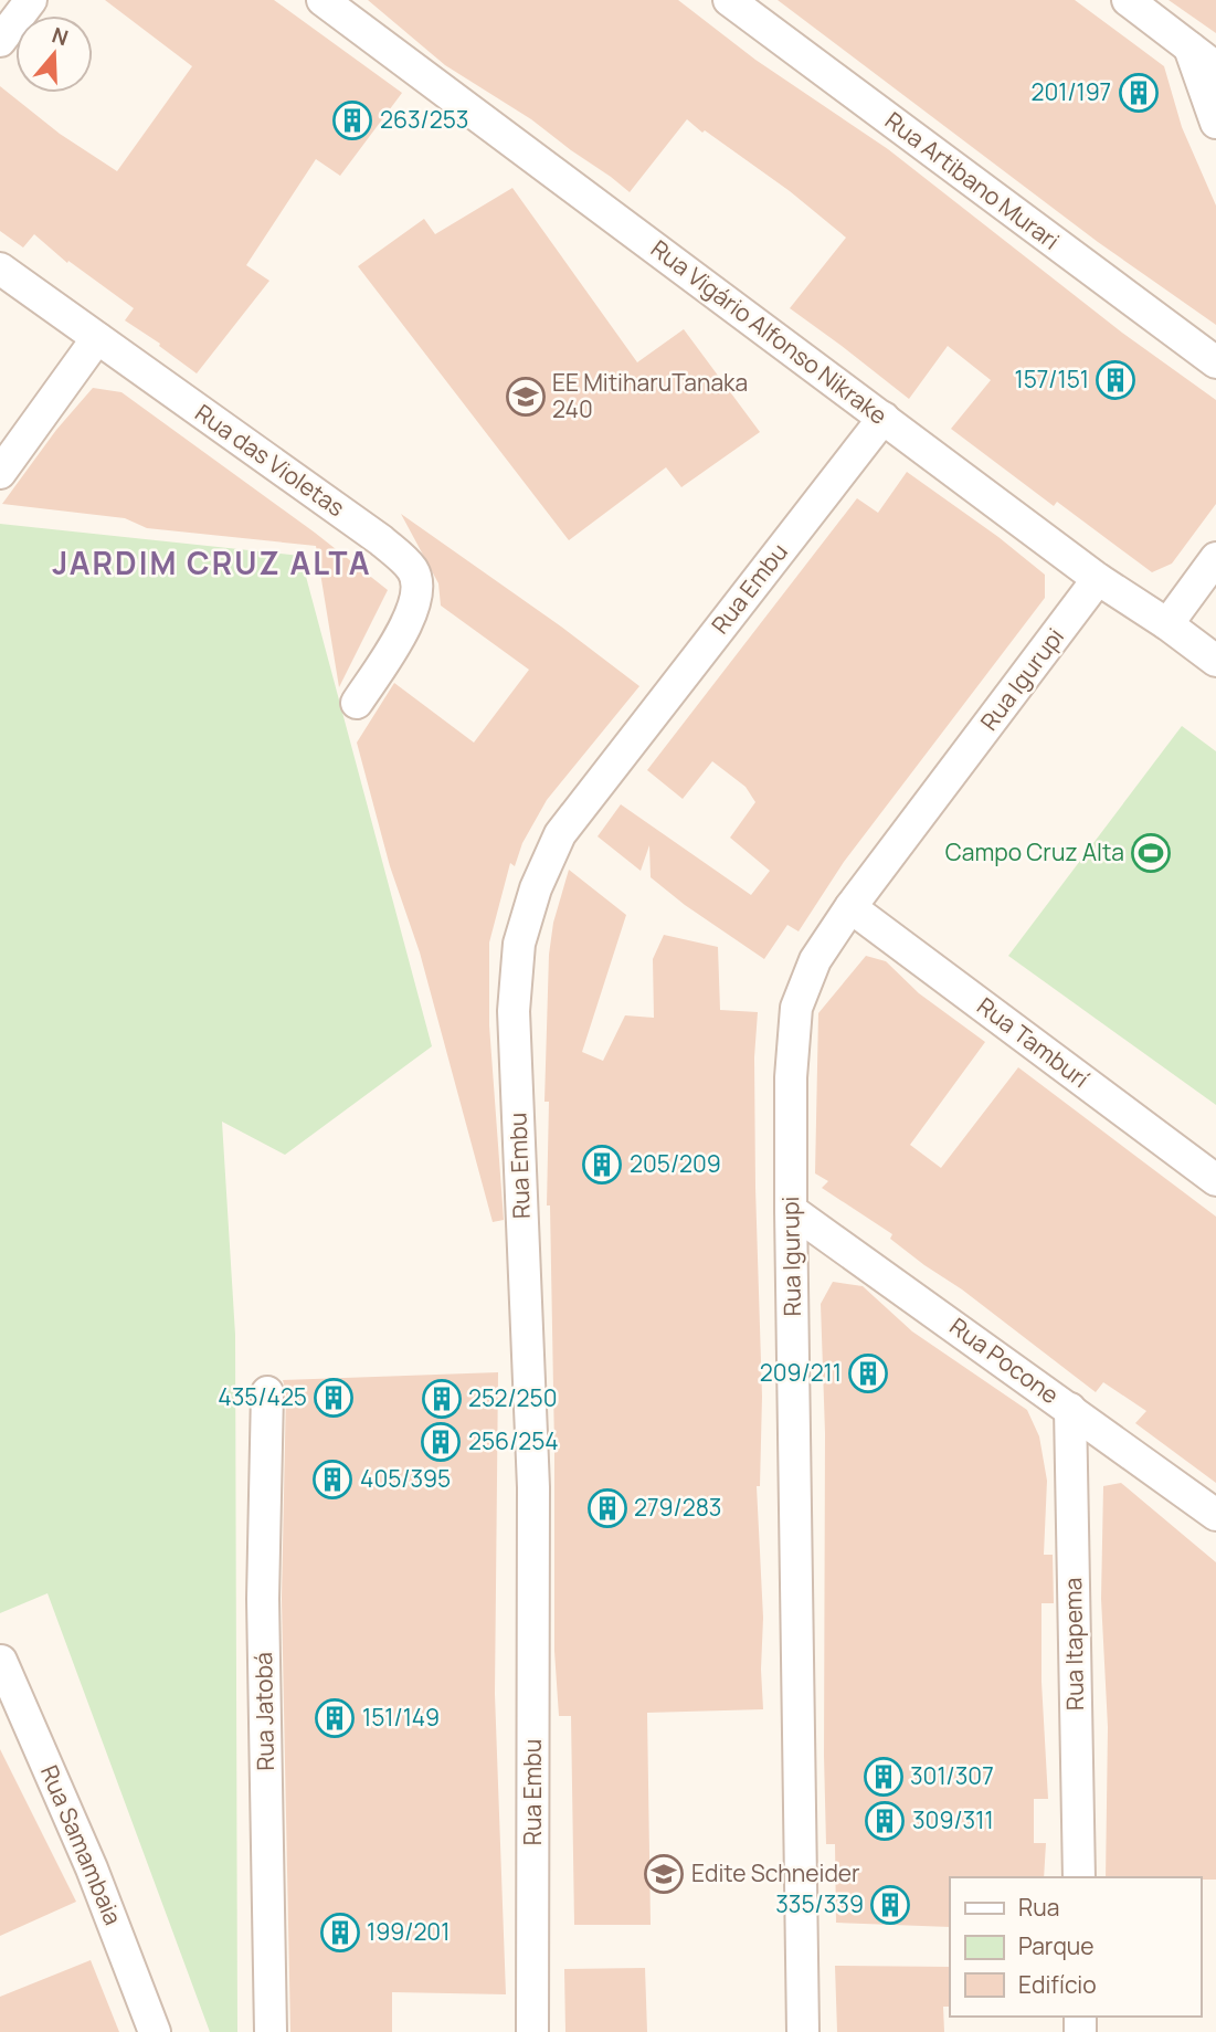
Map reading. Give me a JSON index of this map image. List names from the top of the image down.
{
  "streets": {
    "street": [
      "Rua Artibano Murari",
      "Rua Vigário Alfonso Nikrake",
      "Rua das Violetas",
      "Rua Embu",
      "Rua Igurupi",
      "Rua Tamburí",
      "Rua Pocone",
      "Rua Itapema",
      "Rua Jatobá",
      "Rua Samambaia"
    ]
  },
  "crossings": [
    ["Rua Vigário Alfonso Nikrake", "Rua Embu"],
    ["Rua Vigário Alfonso Nikrake", "Rua Igurupi"],
    ["Rua Igurupi", "Rua Tamburí"],
    ["Rua Igurupi", "Rua Pocone"],
    ["Rua Pocone", "Rua Itapema"]
  ],
  "districts": ["JARDIM CRUZ ALTA"],
  "places": {
    "building": [
      "201/197",
      "263/253",
      "157/151",
      "205/209",
      "209/211",
      "435/425",
      "252/250",
      "256/254",
      "405/395",
      "279/283",
      "151/149",
      "301/307",
      "309/311",
      "335/339",
      "199/201"
    ],
    "school or university": ["EE MitiharuTanaka 240", "Edite Schneider"],
    "sports": ["Campo Cruz Alta"]
  },
  "legend": ["Rua", "Parque", "Edifício"],
  "north": "top"
}
